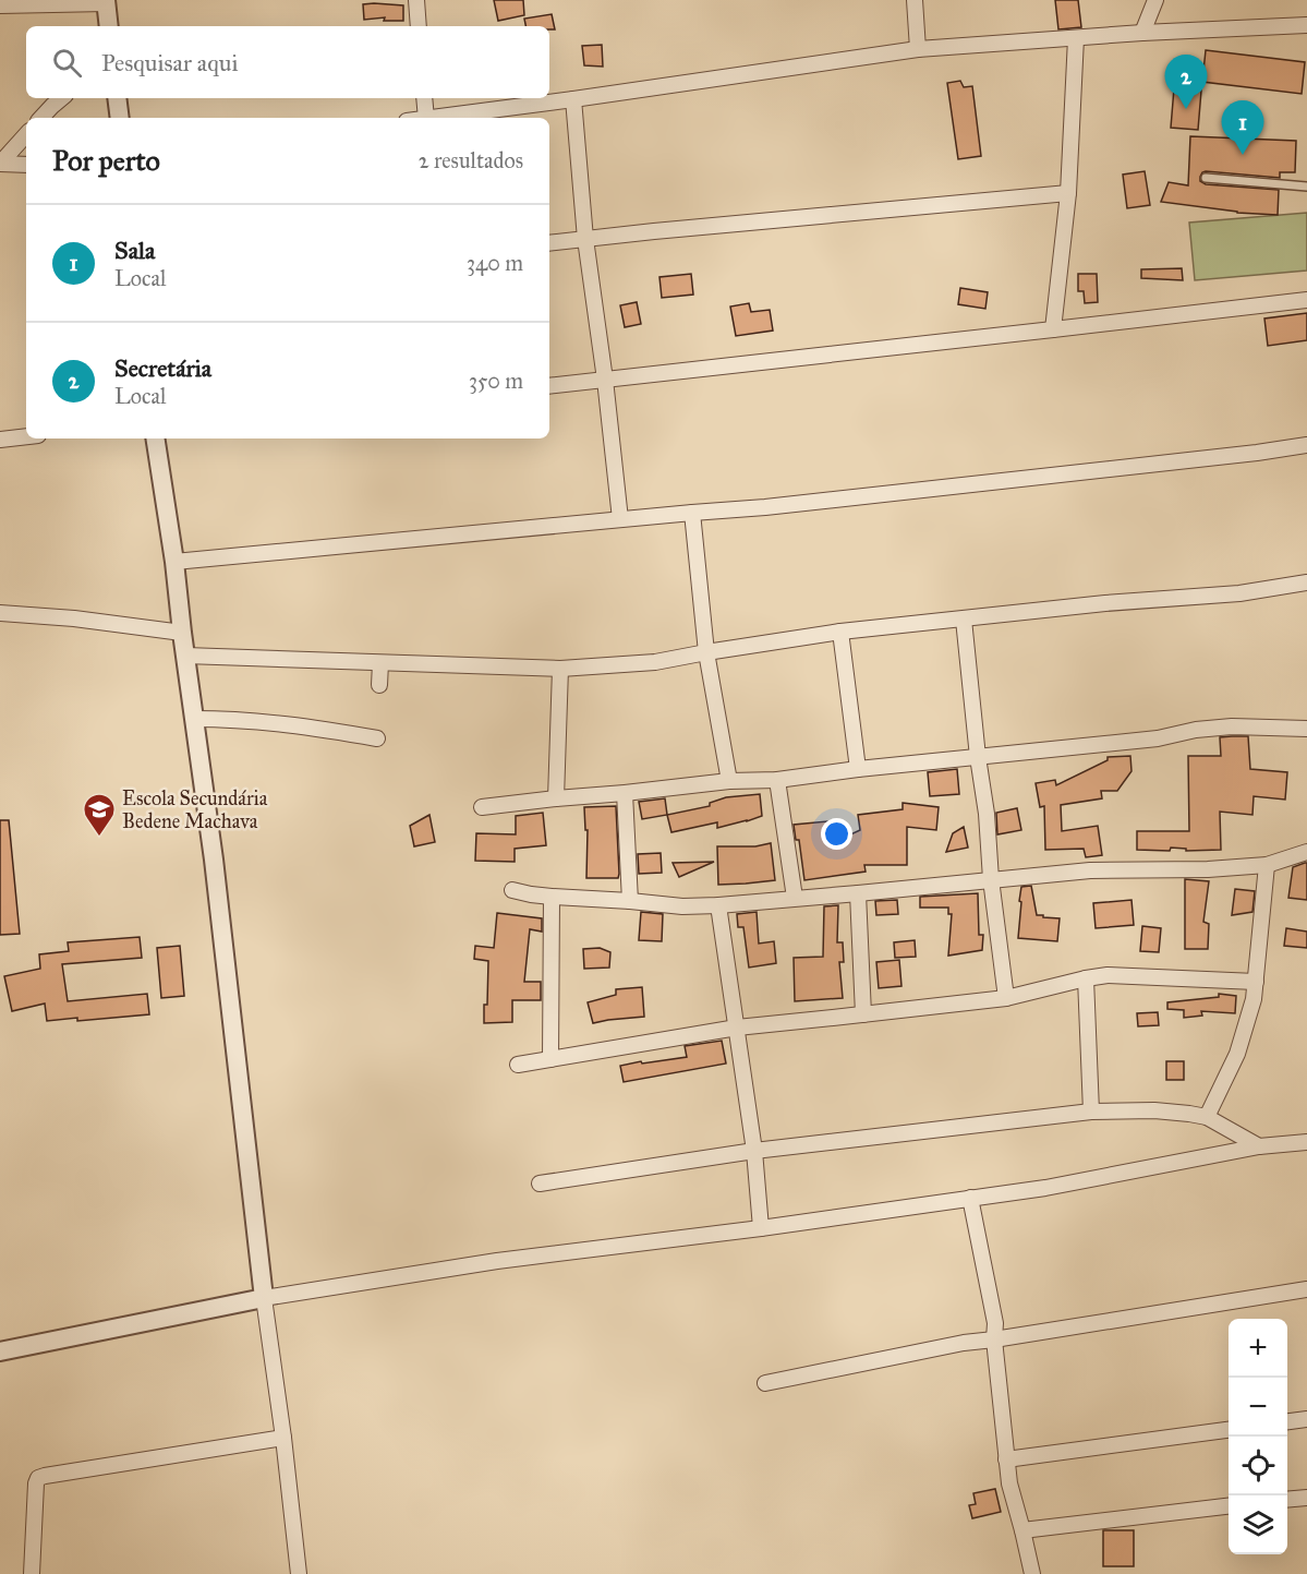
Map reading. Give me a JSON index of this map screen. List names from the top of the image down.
{
  "places": {
    "school or university": ["Escola Secundária Bedene Machava"]
  },
  "page": {
    "search": "Pesquisar aqui",
    "pins": ["2", "1"],
    "heading": ["Por perto", "2 resultados"],
    "list": [
      {
        "mark": "1",
        "name": "Sala",
        "note": "Local",
        "value": "340 m"
      },
      {
        "mark": "2",
        "name": "Secretária",
        "note": "Local",
        "value": "350 m"
      }
    ],
    "map_buttons": ["+", "−"]
  }
}
